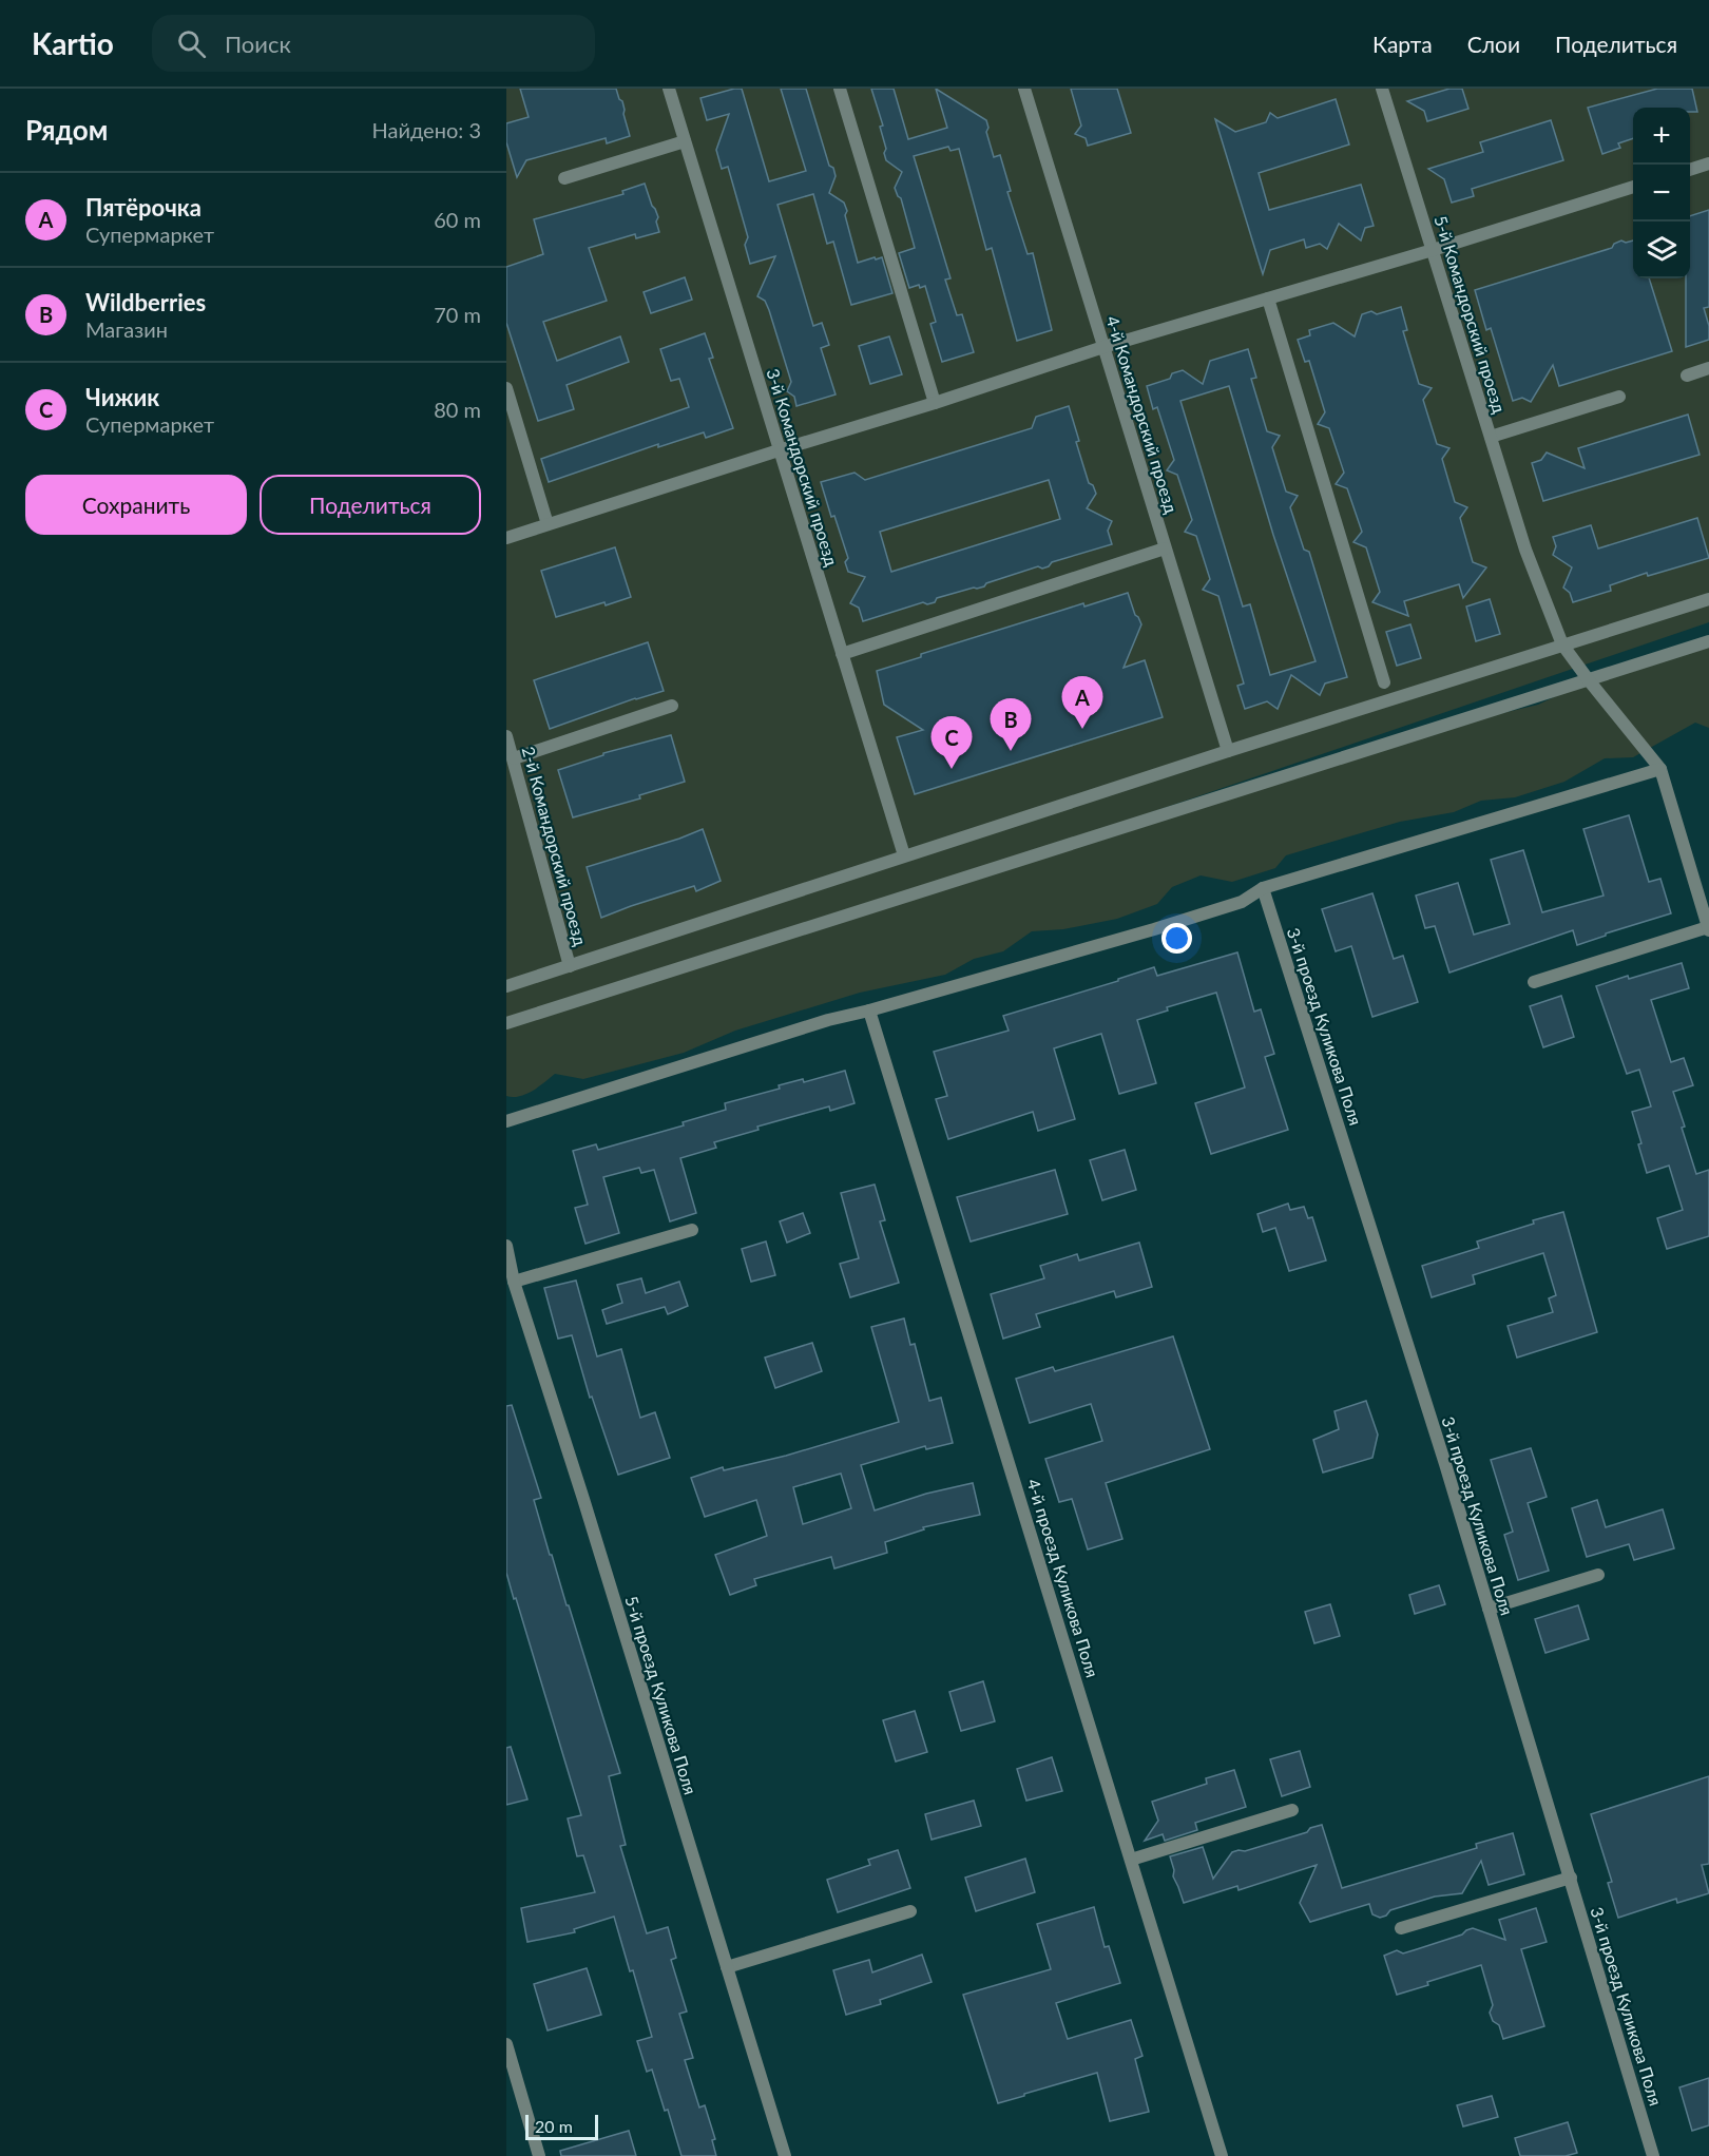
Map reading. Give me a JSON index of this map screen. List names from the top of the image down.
{
  "streets": {
    "street": [
      "5-й Командорский проезд",
      "4-й Командорский проезд",
      "3-й Командорский проезд",
      "2-й Командорский проезд",
      "3-й проезд Куликова Поля",
      "4-й проезд Куликова Поля",
      "5-й проезд Куликова Поля"
    ]
  },
  "scale_bar": "20 m",
  "page": {
    "header": "Kartio",
    "search": "Поиск",
    "nav": ["Карта", "Слои", "Поделиться"],
    "heading": ["Рядом", "Найдено: 3"],
    "map_buttons": ["+", "−"],
    "list": [
      {
        "mark": "A",
        "name": "Пятёрочка",
        "note": "Супермаркет",
        "value": "60 m"
      },
      {
        "mark": "B",
        "name": "Wildberries",
        "note": "Магазин",
        "value": "70 m"
      },
      {
        "mark": "C",
        "name": "Чижик",
        "note": "Супермаркет",
        "value": "80 m"
      }
    ],
    "buttons": ["Сохранить", "Поделиться"],
    "pins": ["A", "B", "C"],
    "scale": "20 m"
  }
}
